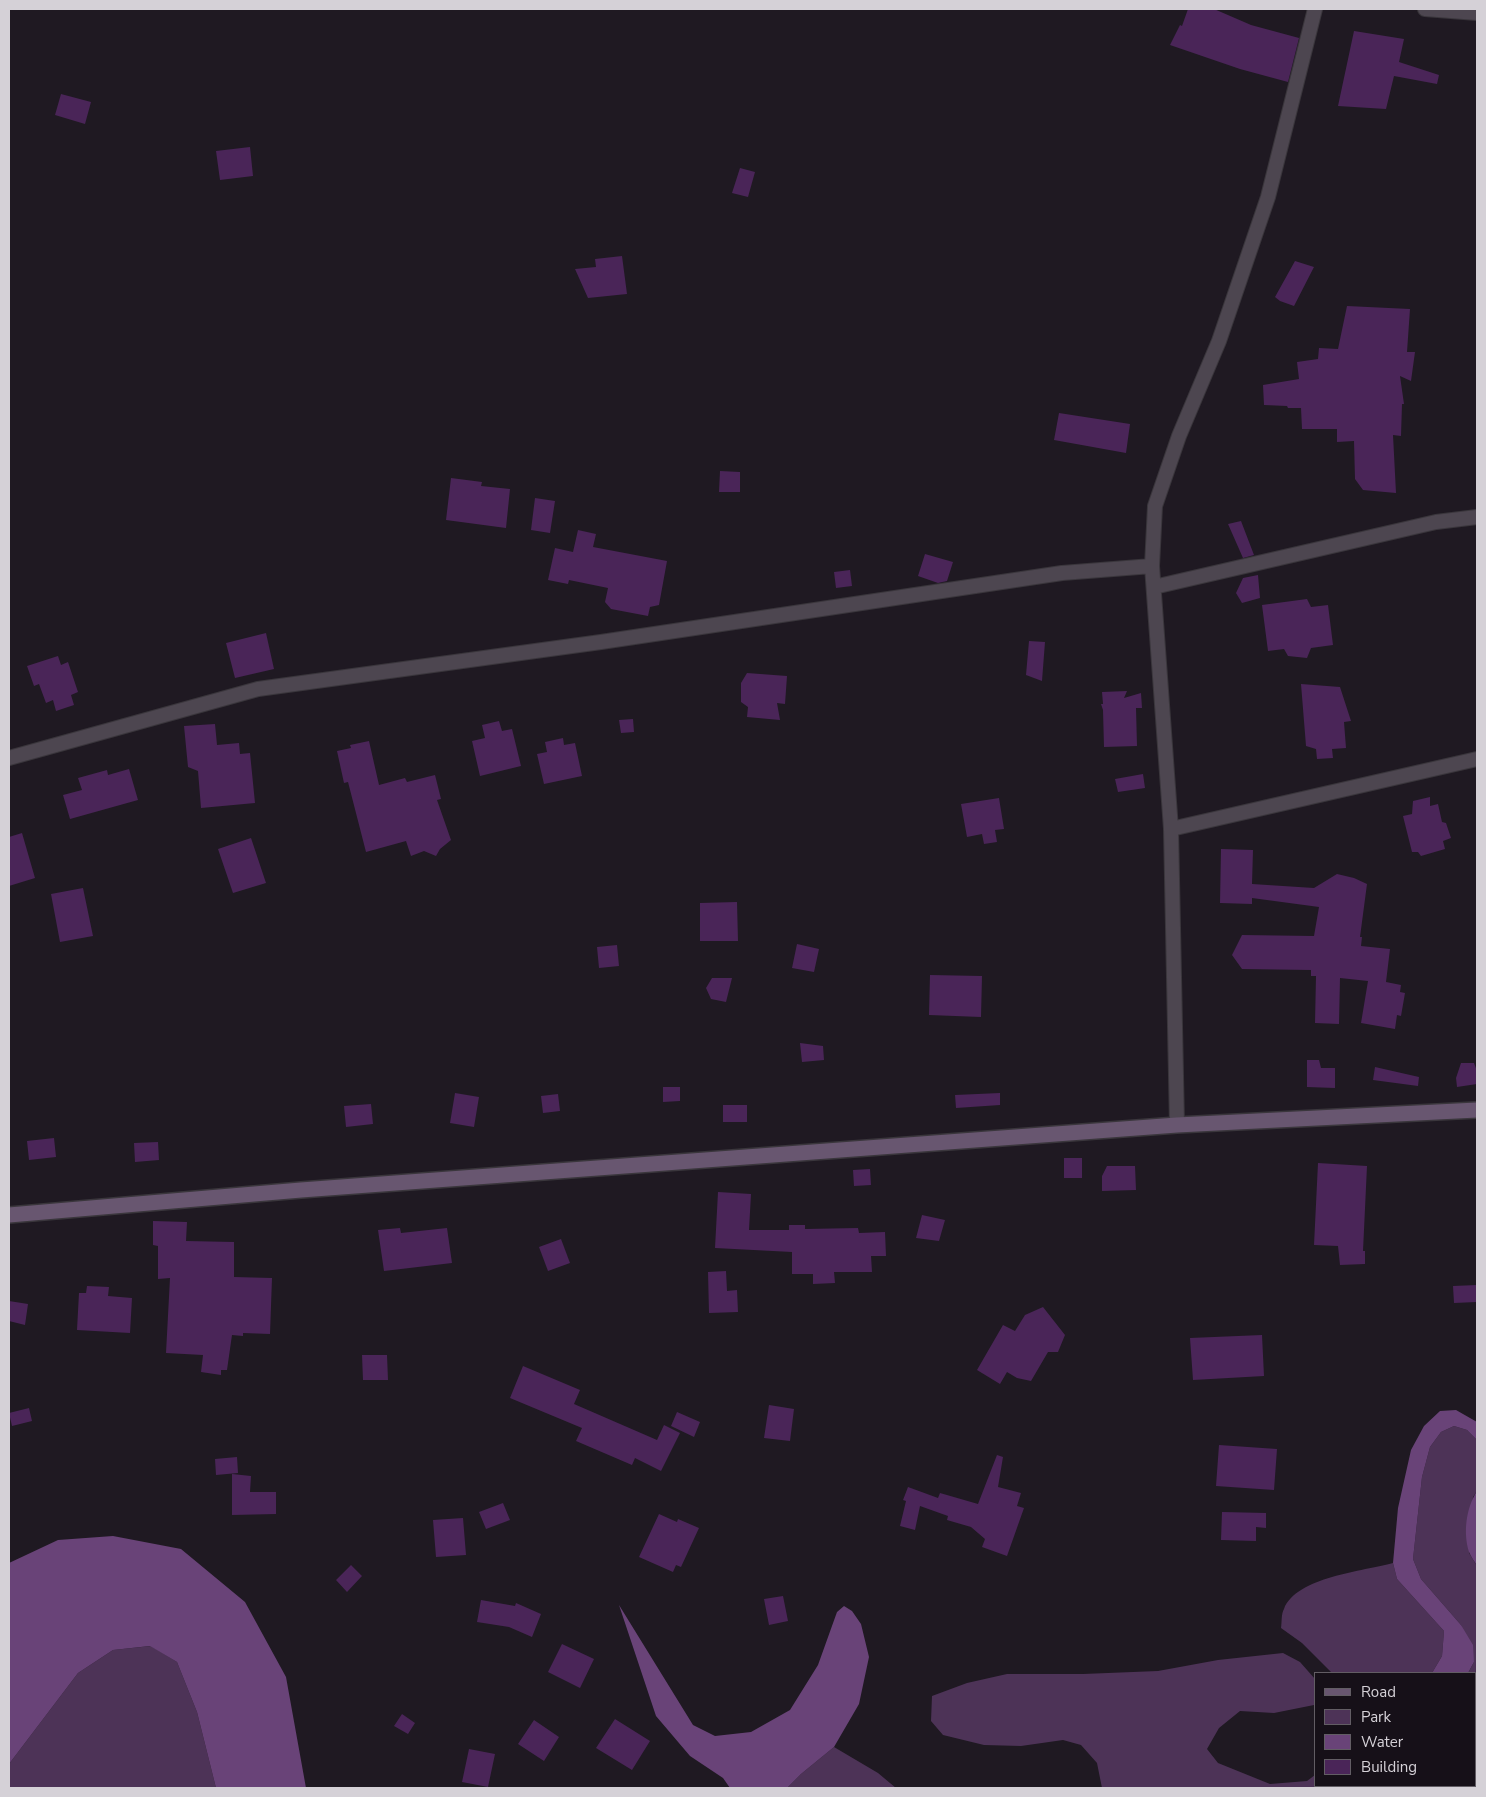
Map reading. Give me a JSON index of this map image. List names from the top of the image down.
{
  "legend": [
    "Road",
    "Park",
    "Water",
    "Building"
  ]
}
